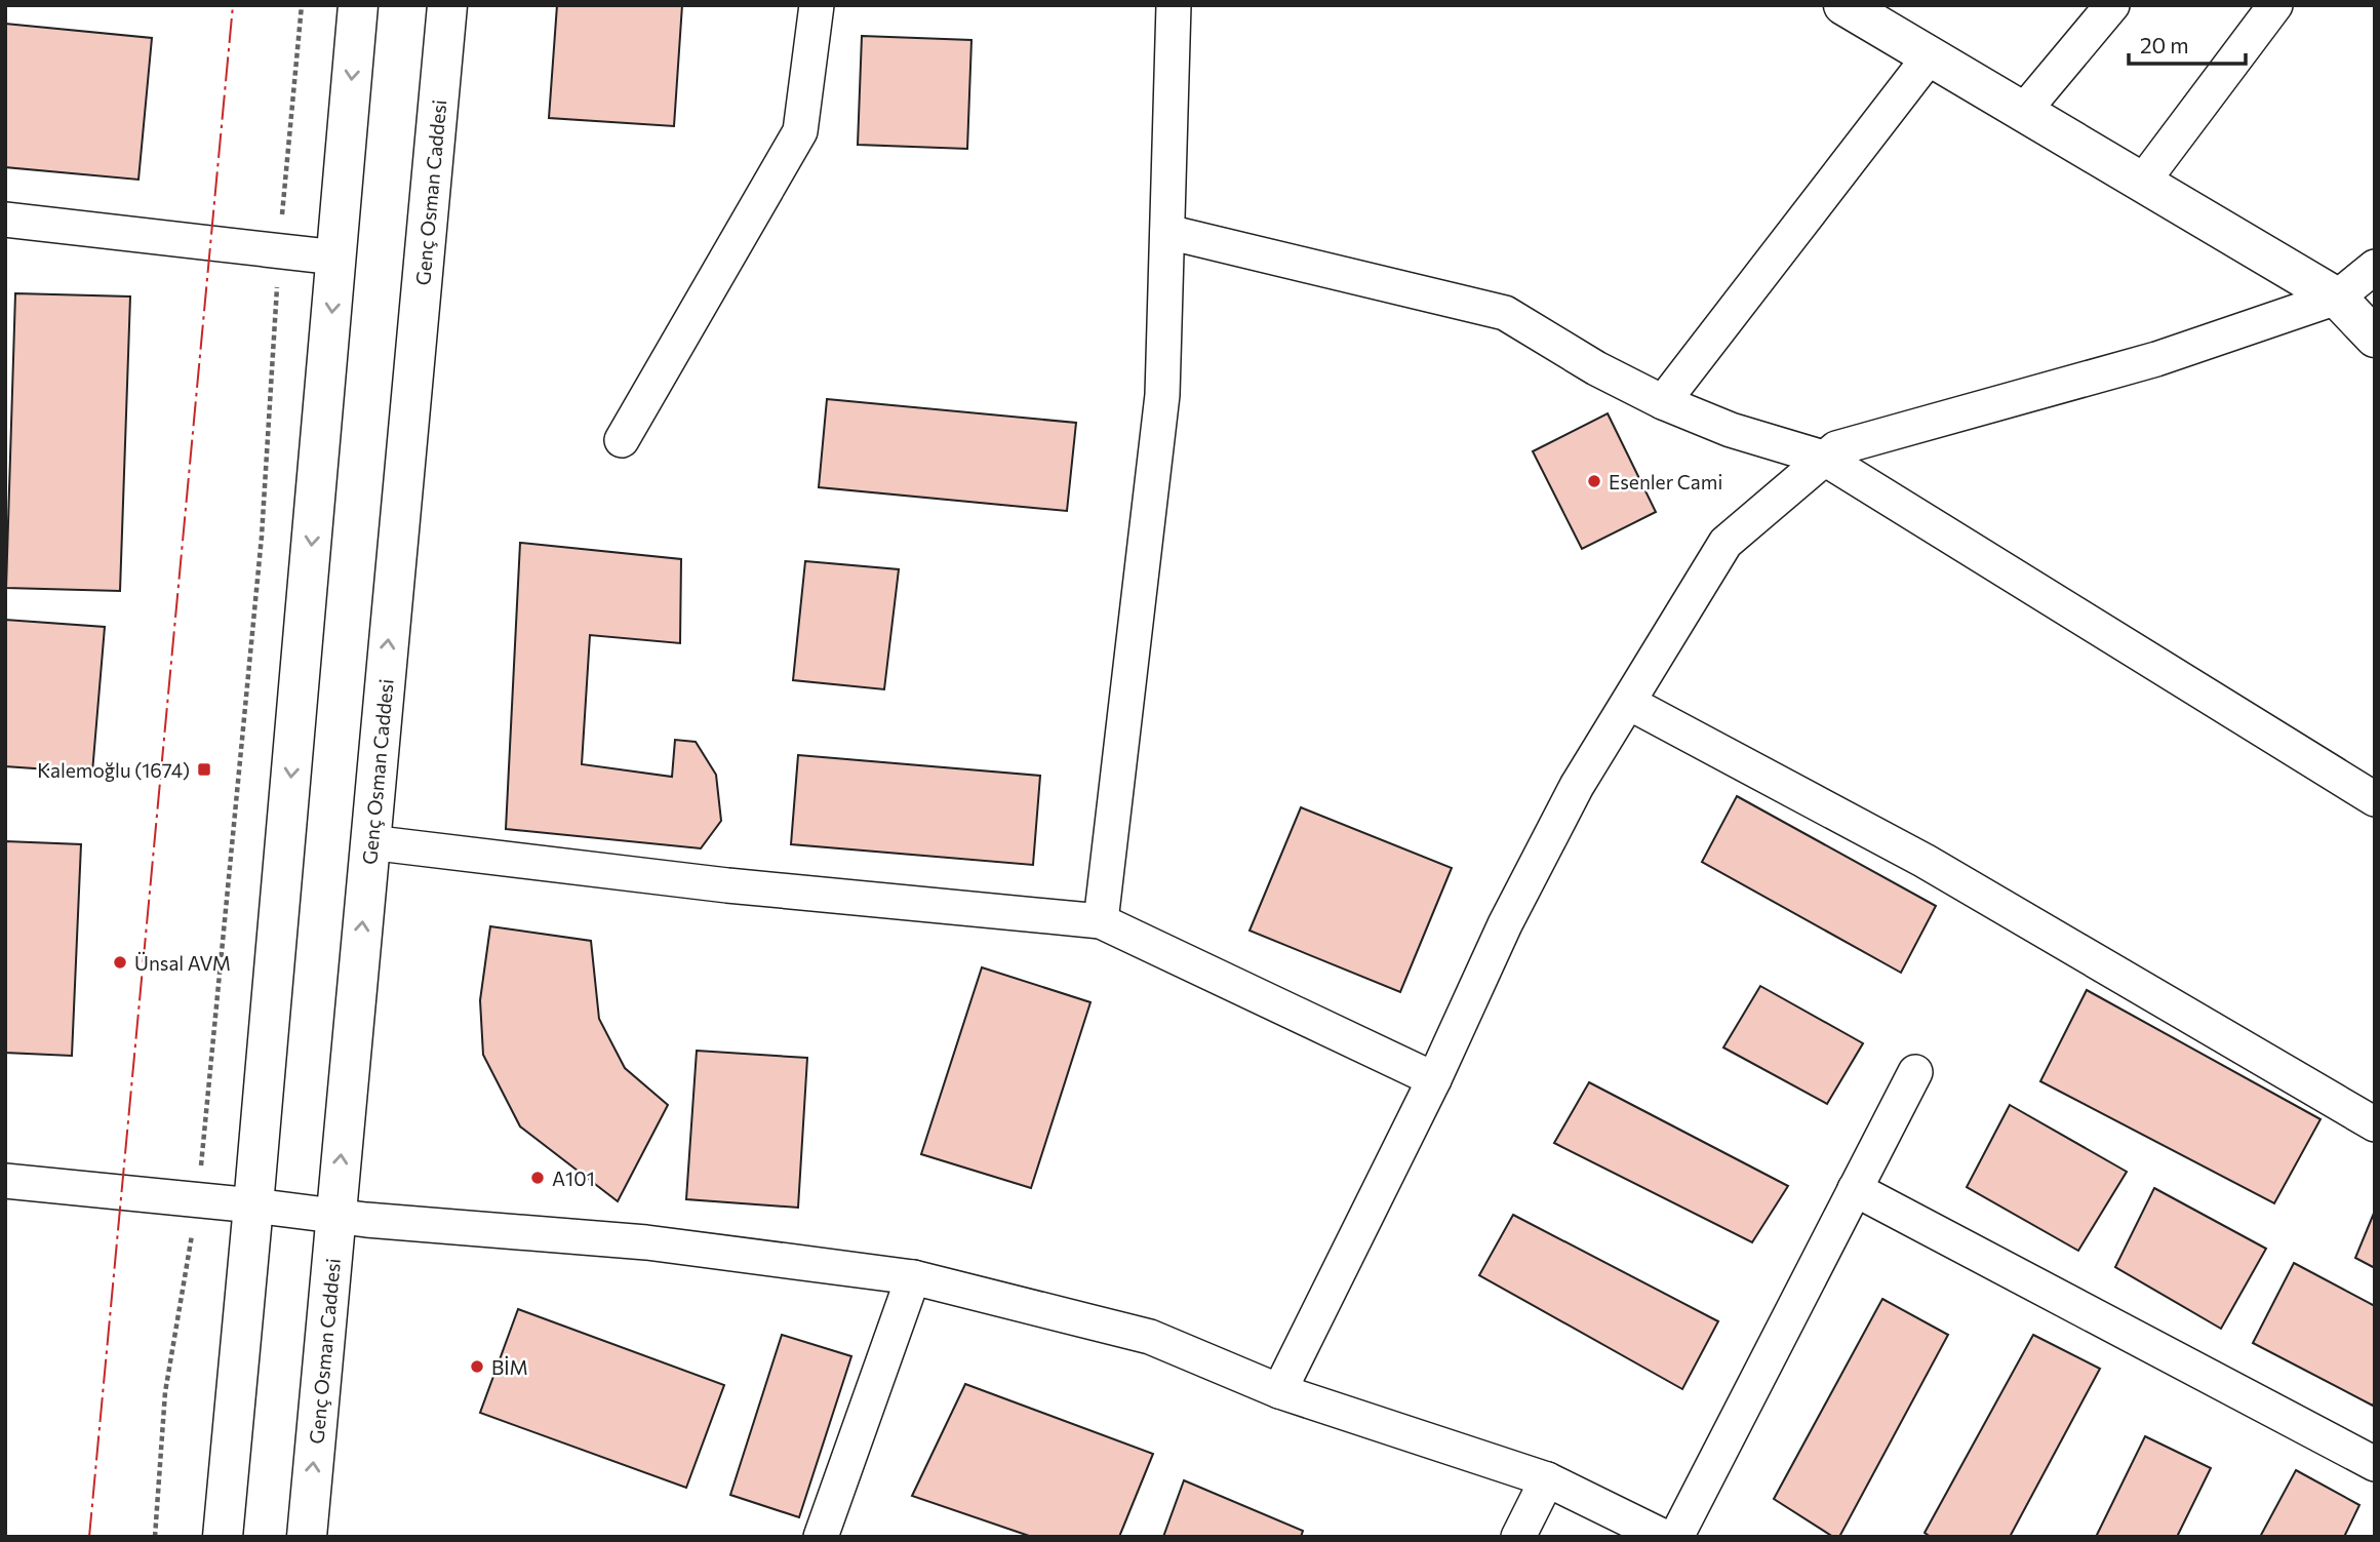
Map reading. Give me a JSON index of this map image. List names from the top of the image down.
{
  "streets": {
    "main road": ["Genç Osman Caddesi"]
  },
  "places": {
    "other": [
      "Esenler Cami",
      "Ünsal AVM",
      "A101",
      "BİM"
    ],
    "transit": ["Kalemoğlu (1674)"]
  },
  "scale_bar": "20 m"
}
